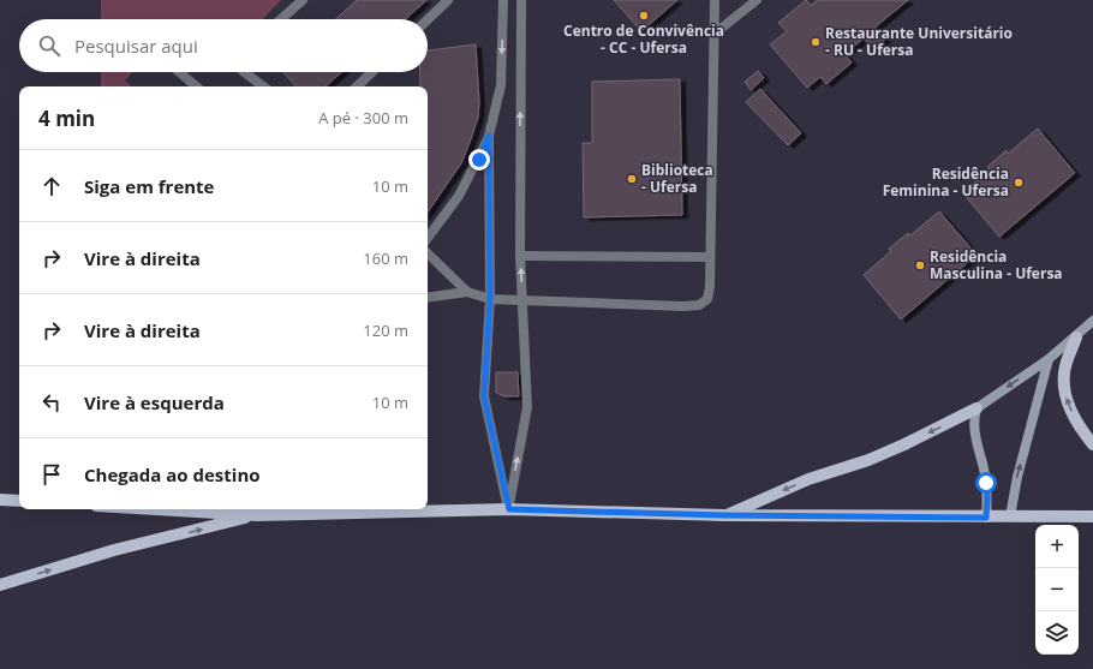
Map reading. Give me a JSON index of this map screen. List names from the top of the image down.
{
  "places": [
    "Centro de Convivência - CC - Ufersa",
    "Restaurante Universitário - RU - Ufersa",
    "Biblioteca - Ufersa",
    "Residência Feminina - Ufersa",
    "Residência Masculina - Ufersa"
  ],
  "page": {
    "search": "Pesquisar aqui",
    "heading": ["4 min", "A pé · 300 m"],
    "list": [
      ["Siga em frente", "10 m"],
      ["Vire à direita", "160 m"],
      ["Vire à direita", "120 m"],
      ["Vire à esquerda", "10 m"],
      "Chegada ao destino"
    ],
    "map_buttons": ["+", "−"]
  }
}
